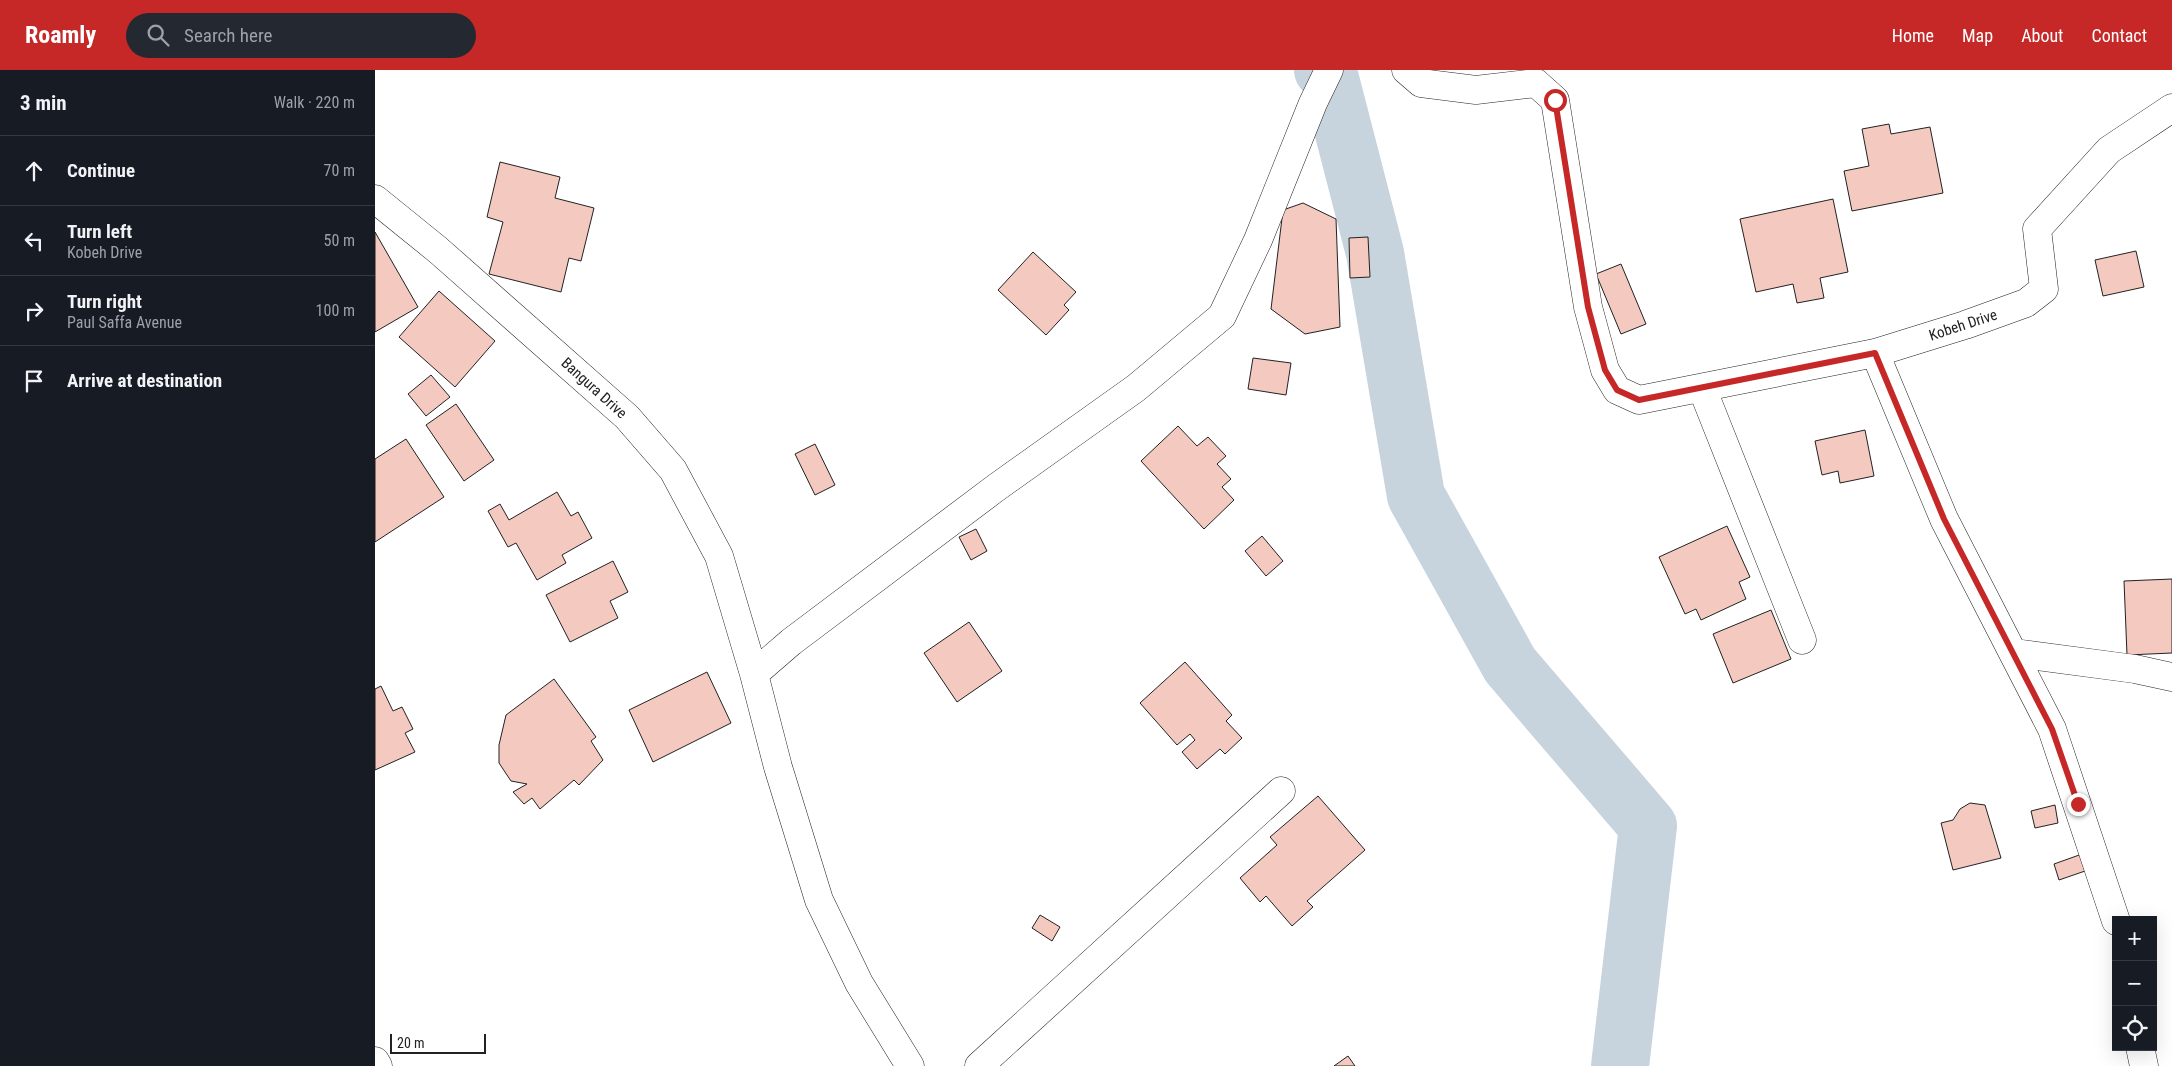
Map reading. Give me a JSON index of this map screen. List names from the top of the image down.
{
  "streets": {
    "street": ["Kobeh Drive", "Bangura Drive"]
  },
  "scale_bar": "20 m",
  "page": {
    "header": "Roamly",
    "search": "Search here",
    "nav": [
      "Home",
      "Map",
      "About",
      "Contact"
    ],
    "heading": ["3 min", "Walk · 220 m"],
    "list": [
      ["Continue", "70 m"],
      ["Turn left", "Kobeh Drive", "50 m"],
      ["Turn right", "Paul Saffa Avenue", "100 m"],
      "Arrive at destination"
    ],
    "map_buttons": ["+", "−"],
    "scale": "20 m"
  }
}
